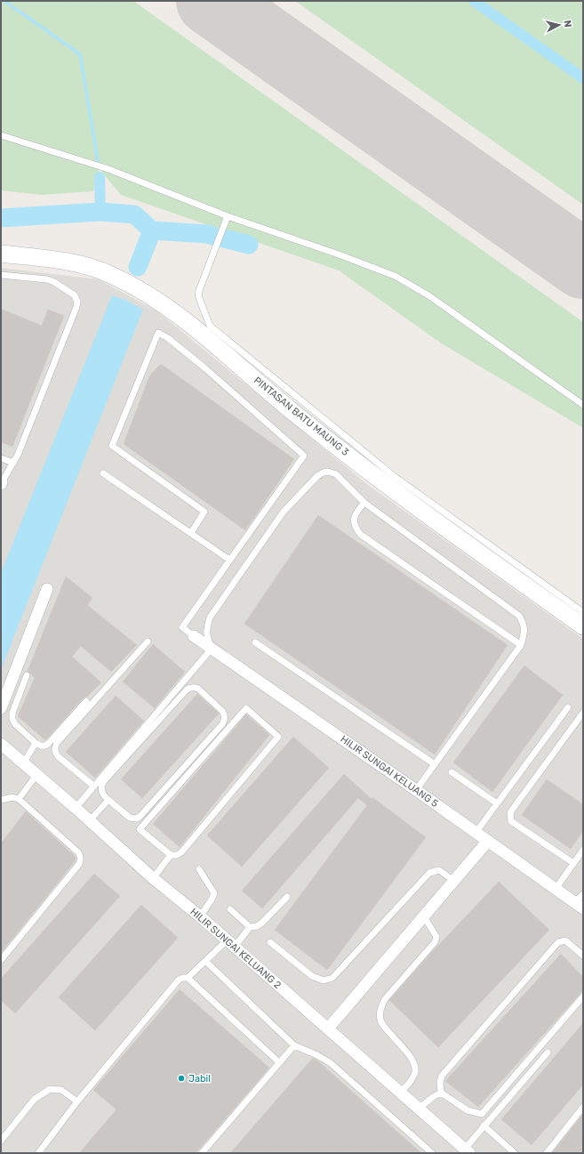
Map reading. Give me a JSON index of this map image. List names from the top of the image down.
{
  "streets": {
    "street": ["PINTASAN BATU MAUNG 3", "HILIR SUNGAI KELUANG 5", "HILIR SUNGAI KELUANG 2"]
  },
  "places": ["Jabil"],
  "north": "right"
}
